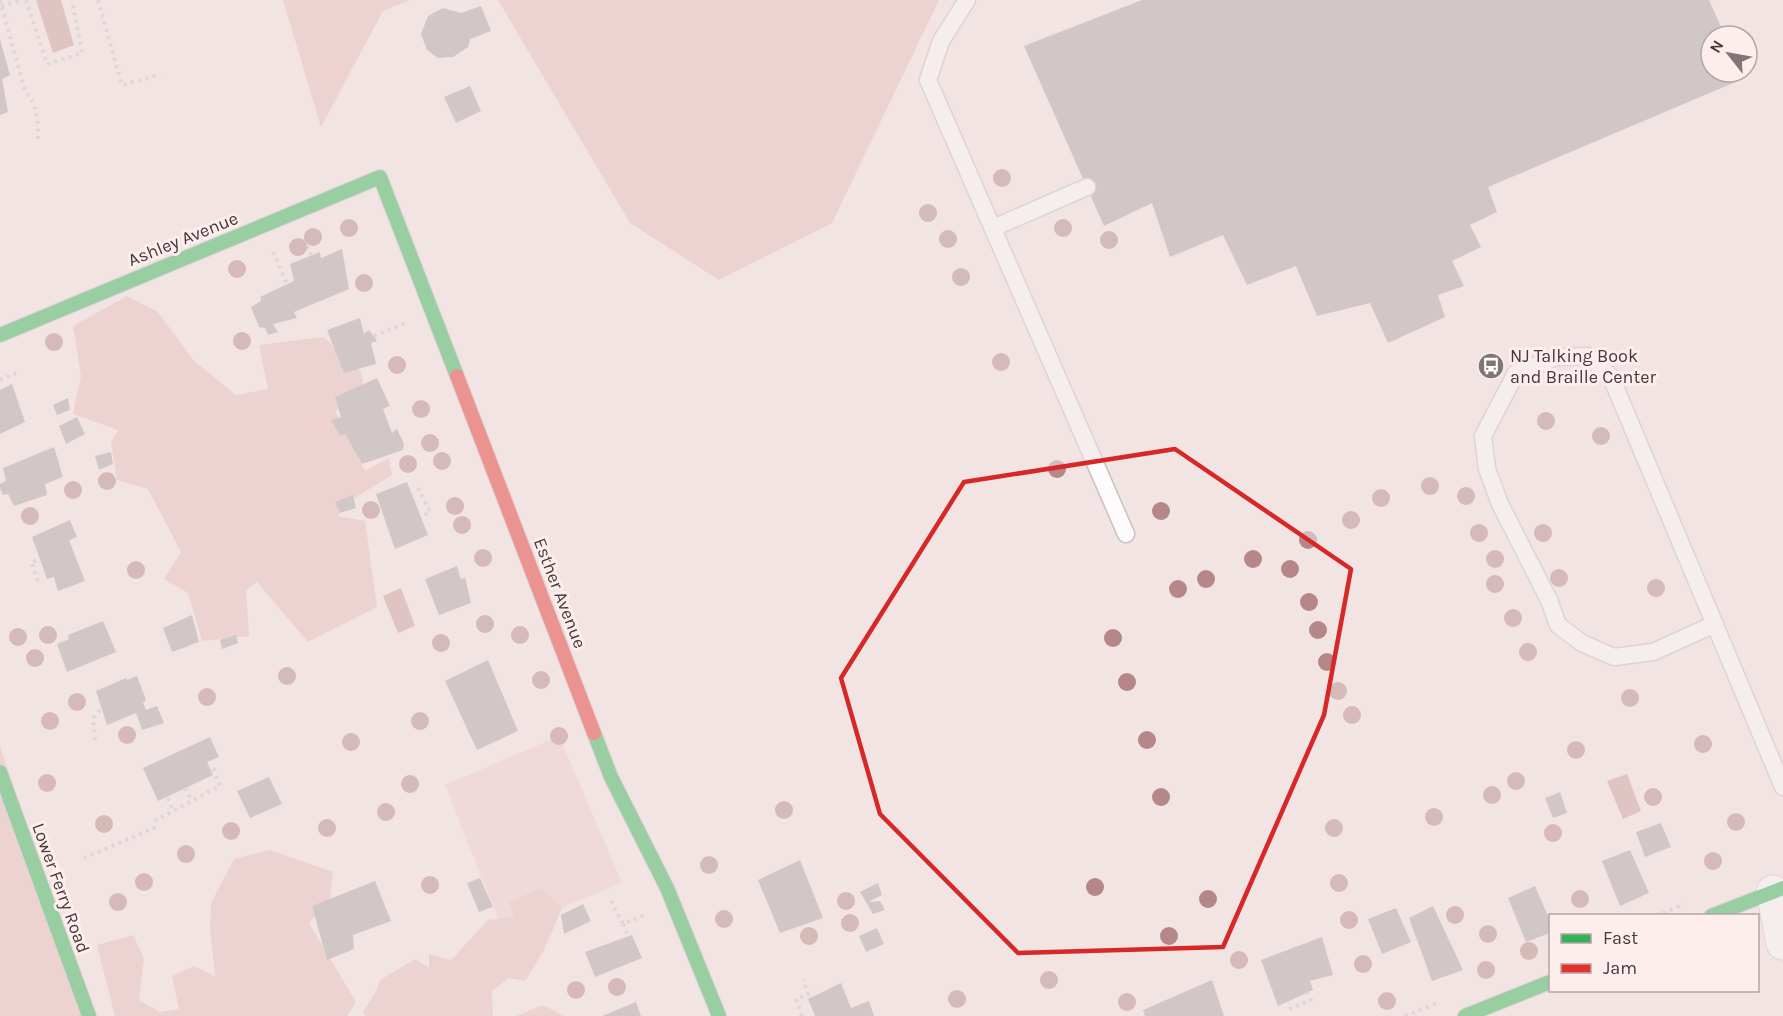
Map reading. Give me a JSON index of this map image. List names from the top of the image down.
{
  "streets": {
    "street": ["Ashley Avenue", "Esther Avenue", "Lower Ferry Road"]
  },
  "crossings": [
    ["Ashley Avenue", "Esther Avenue"]
  ],
  "places": {
    "bus stop": ["NJ Talking Book and Braille Center"]
  },
  "legend": ["Fast", "Jam"],
  "north": "top left"
}
